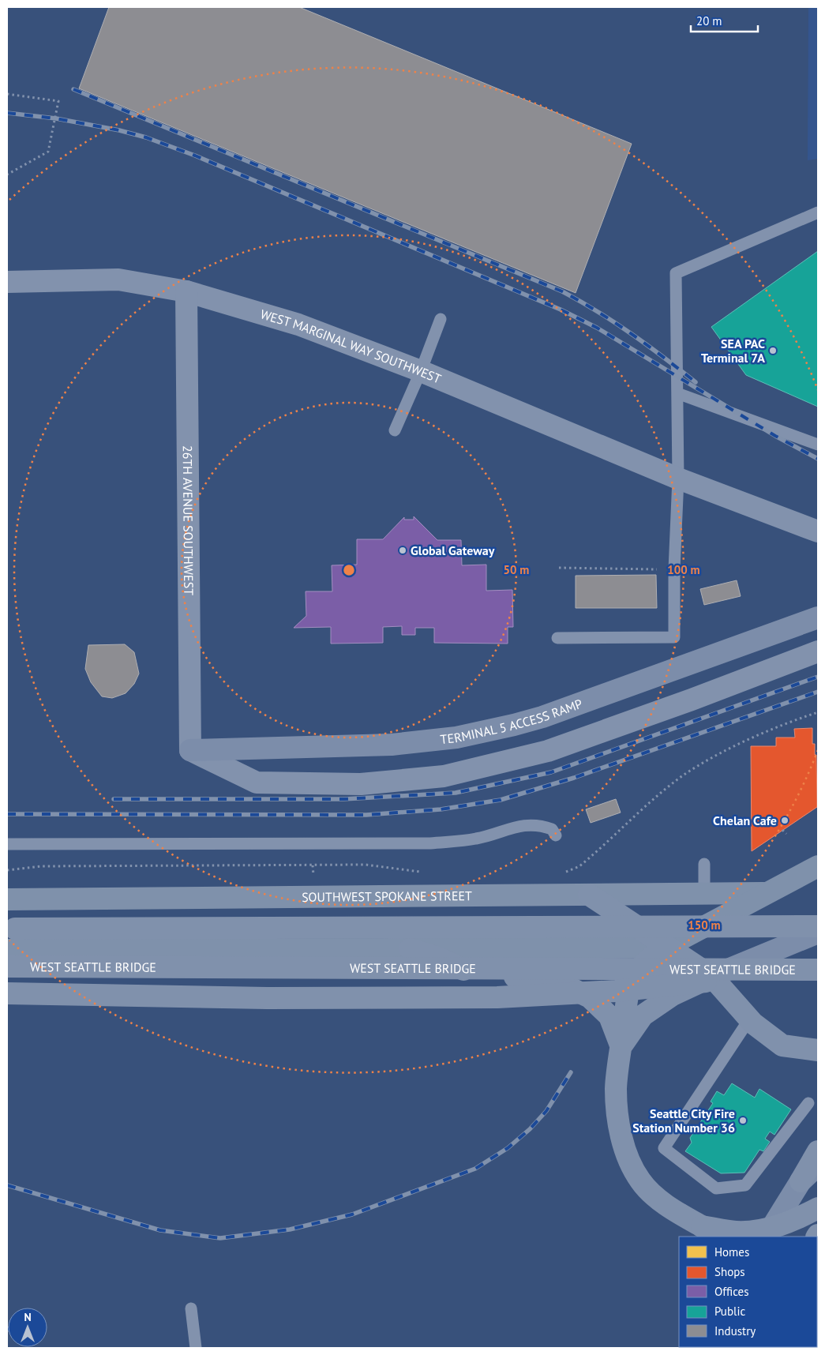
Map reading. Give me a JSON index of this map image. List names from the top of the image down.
{
  "streets": {
    "highway": ["WEST SEATTLE BRIDGE"],
    "main road": ["SOUTHWEST SPOKANE STREET"],
    "street": ["WEST MARGINAL WAY SOUTHWEST", "26TH AVENUE SOUTHWEST", "TERMINAL 5 ACCESS RAMP"]
  },
  "crossings": [
    ["WEST MARGINAL WAY SOUTHWEST", "26TH AVENUE SOUTHWEST"],
    ["26TH AVENUE SOUTHWEST", "TERMINAL 5 ACCESS RAMP"]
  ],
  "places": [
    "SEA PAC Terminal 7A",
    "Global Gateway",
    "Chelan Cafe",
    "Seattle City Fire Station Number 36"
  ],
  "legend": [
    "Homes",
    "Shops",
    "Offices",
    "Public",
    "Industry"
  ],
  "scale_bar": "20 m",
  "north": "top",
  "rings": ["50 m", "100 m", "150 m"]
}
